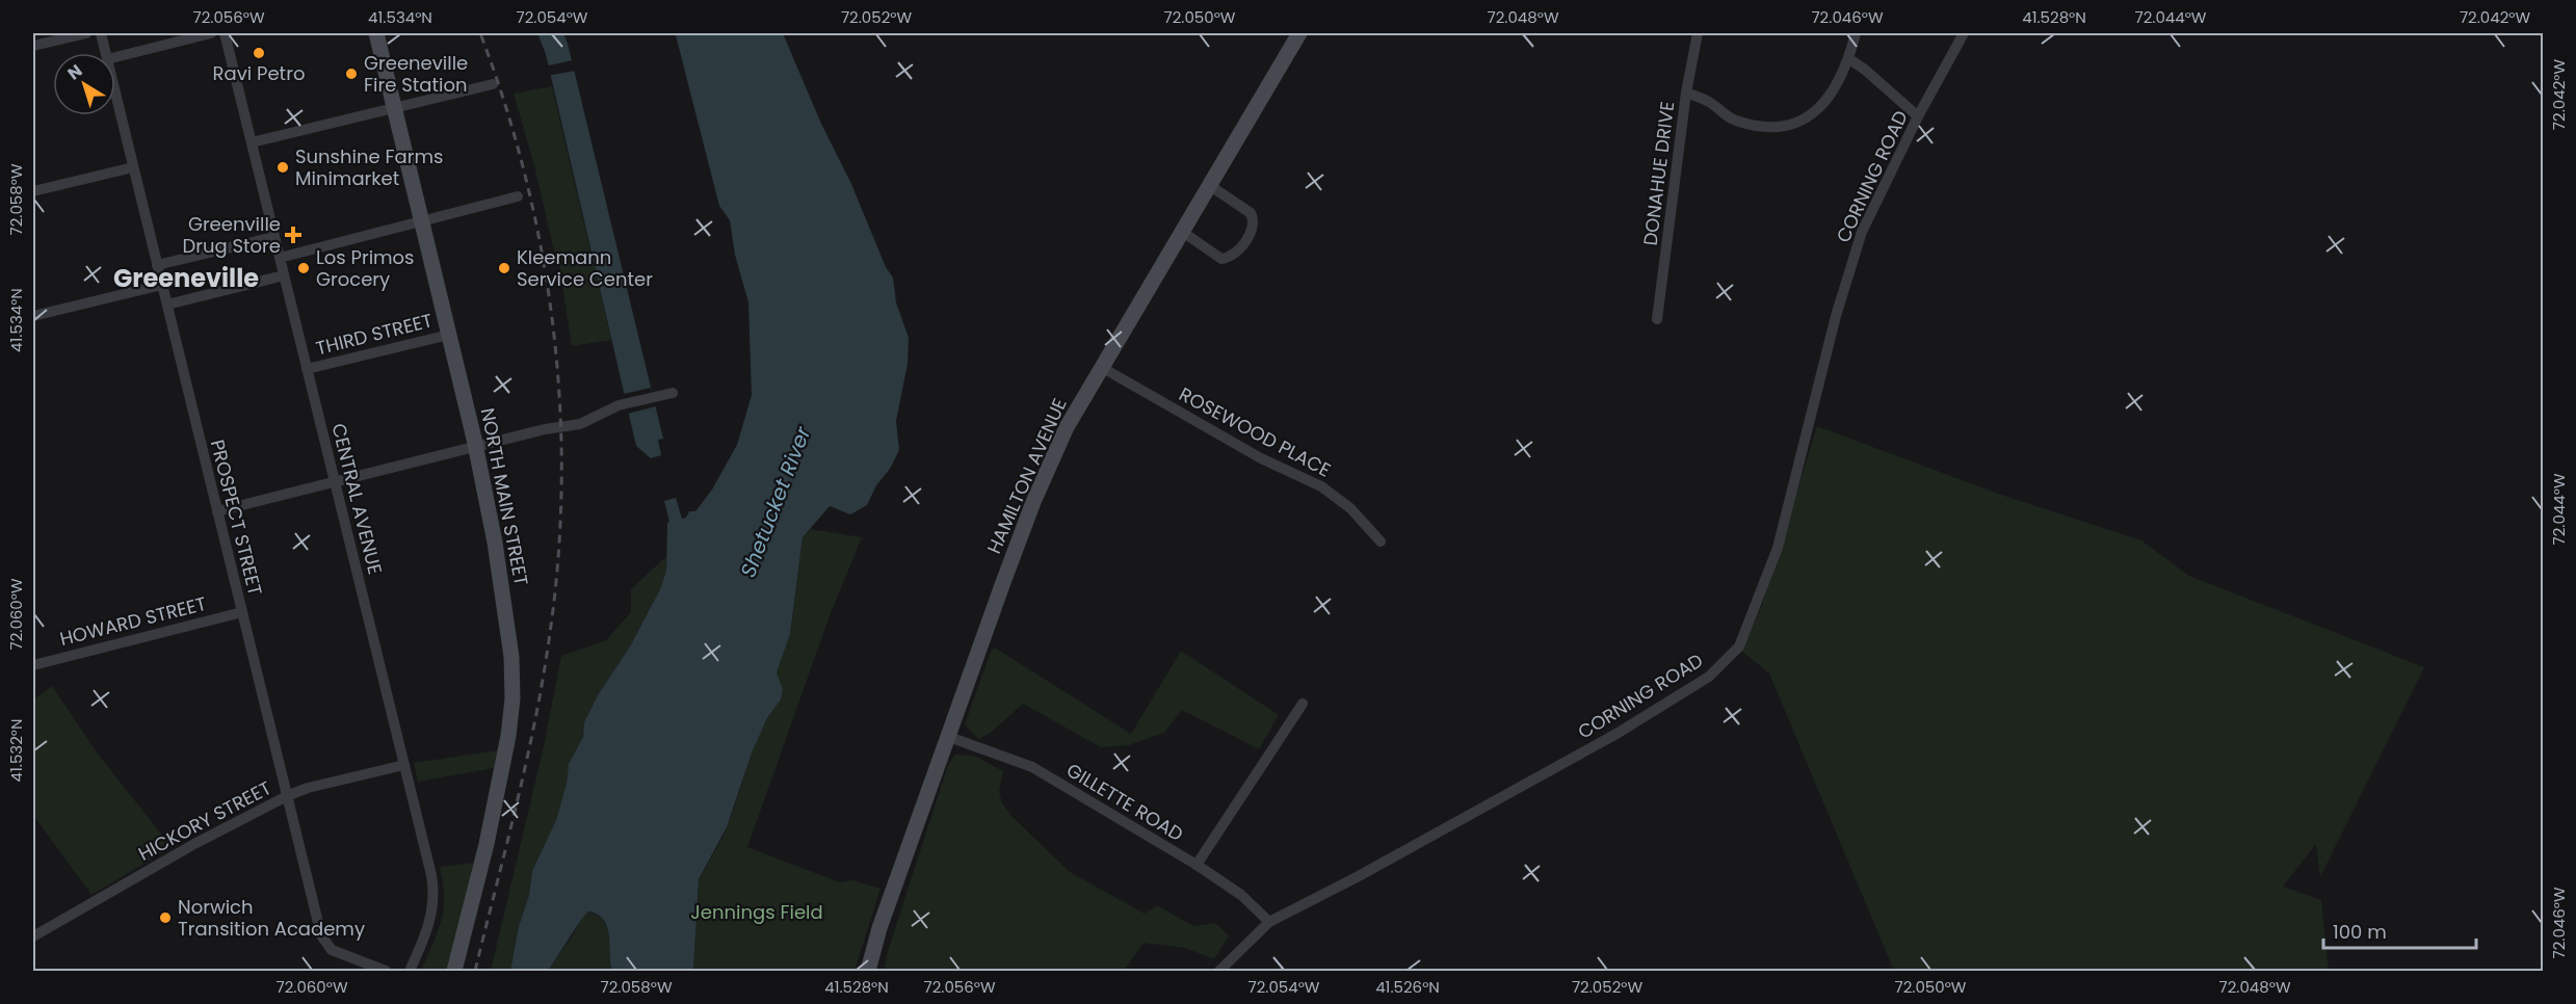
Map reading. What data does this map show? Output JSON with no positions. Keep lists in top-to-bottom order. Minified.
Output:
{"streets":{"main road":["HAMILTON AVENUE","NORTH MAIN STREET"],"street":["DONAHUE DRIVE","CORNING ROAD","THIRD STREET","ROSEWOOD PLACE","CENTRAL AVENUE","PROSPECT STREET","HOWARD STREET","GILLETTE ROAD","HICKORY STREET"]},"crossings":[["CORNING ROAD","GILLETTE ROAD"],["THIRD STREET","NORTH MAIN STREET"],["THIRD STREET","CENTRAL AVENUE"],["ROSEWOOD PLACE","HAMILTON AVENUE"],["HAMILTON AVENUE","GILLETTE ROAD"],["CENTRAL AVENUE","HICKORY STREET"],["PROSPECT STREET","HOWARD STREET"],["PROSPECT STREET","HICKORY STREET"]],"districts":["Greeneville"],"water":["Shetucket River"],"parks":["Jennings Field"],"places":{"other":["Ravi Petro","Greeneville Fire Station","Sunshine Farms Minimarket","Los Primos Grocery","Kleemann Service Center","Norwich Transition Academy"],"health":["Greenville Drug Store"]},"scale_bar":"100 m","north":"top left","coordinates":["72.056°W","41.534°N","72.054°W","72.052°W","72.050°W","72.048°W","72.046°W","41.528°N","72.044°W","72.042°W","72.058°W","72.060°W","41.532°N","41.526°N"]}
